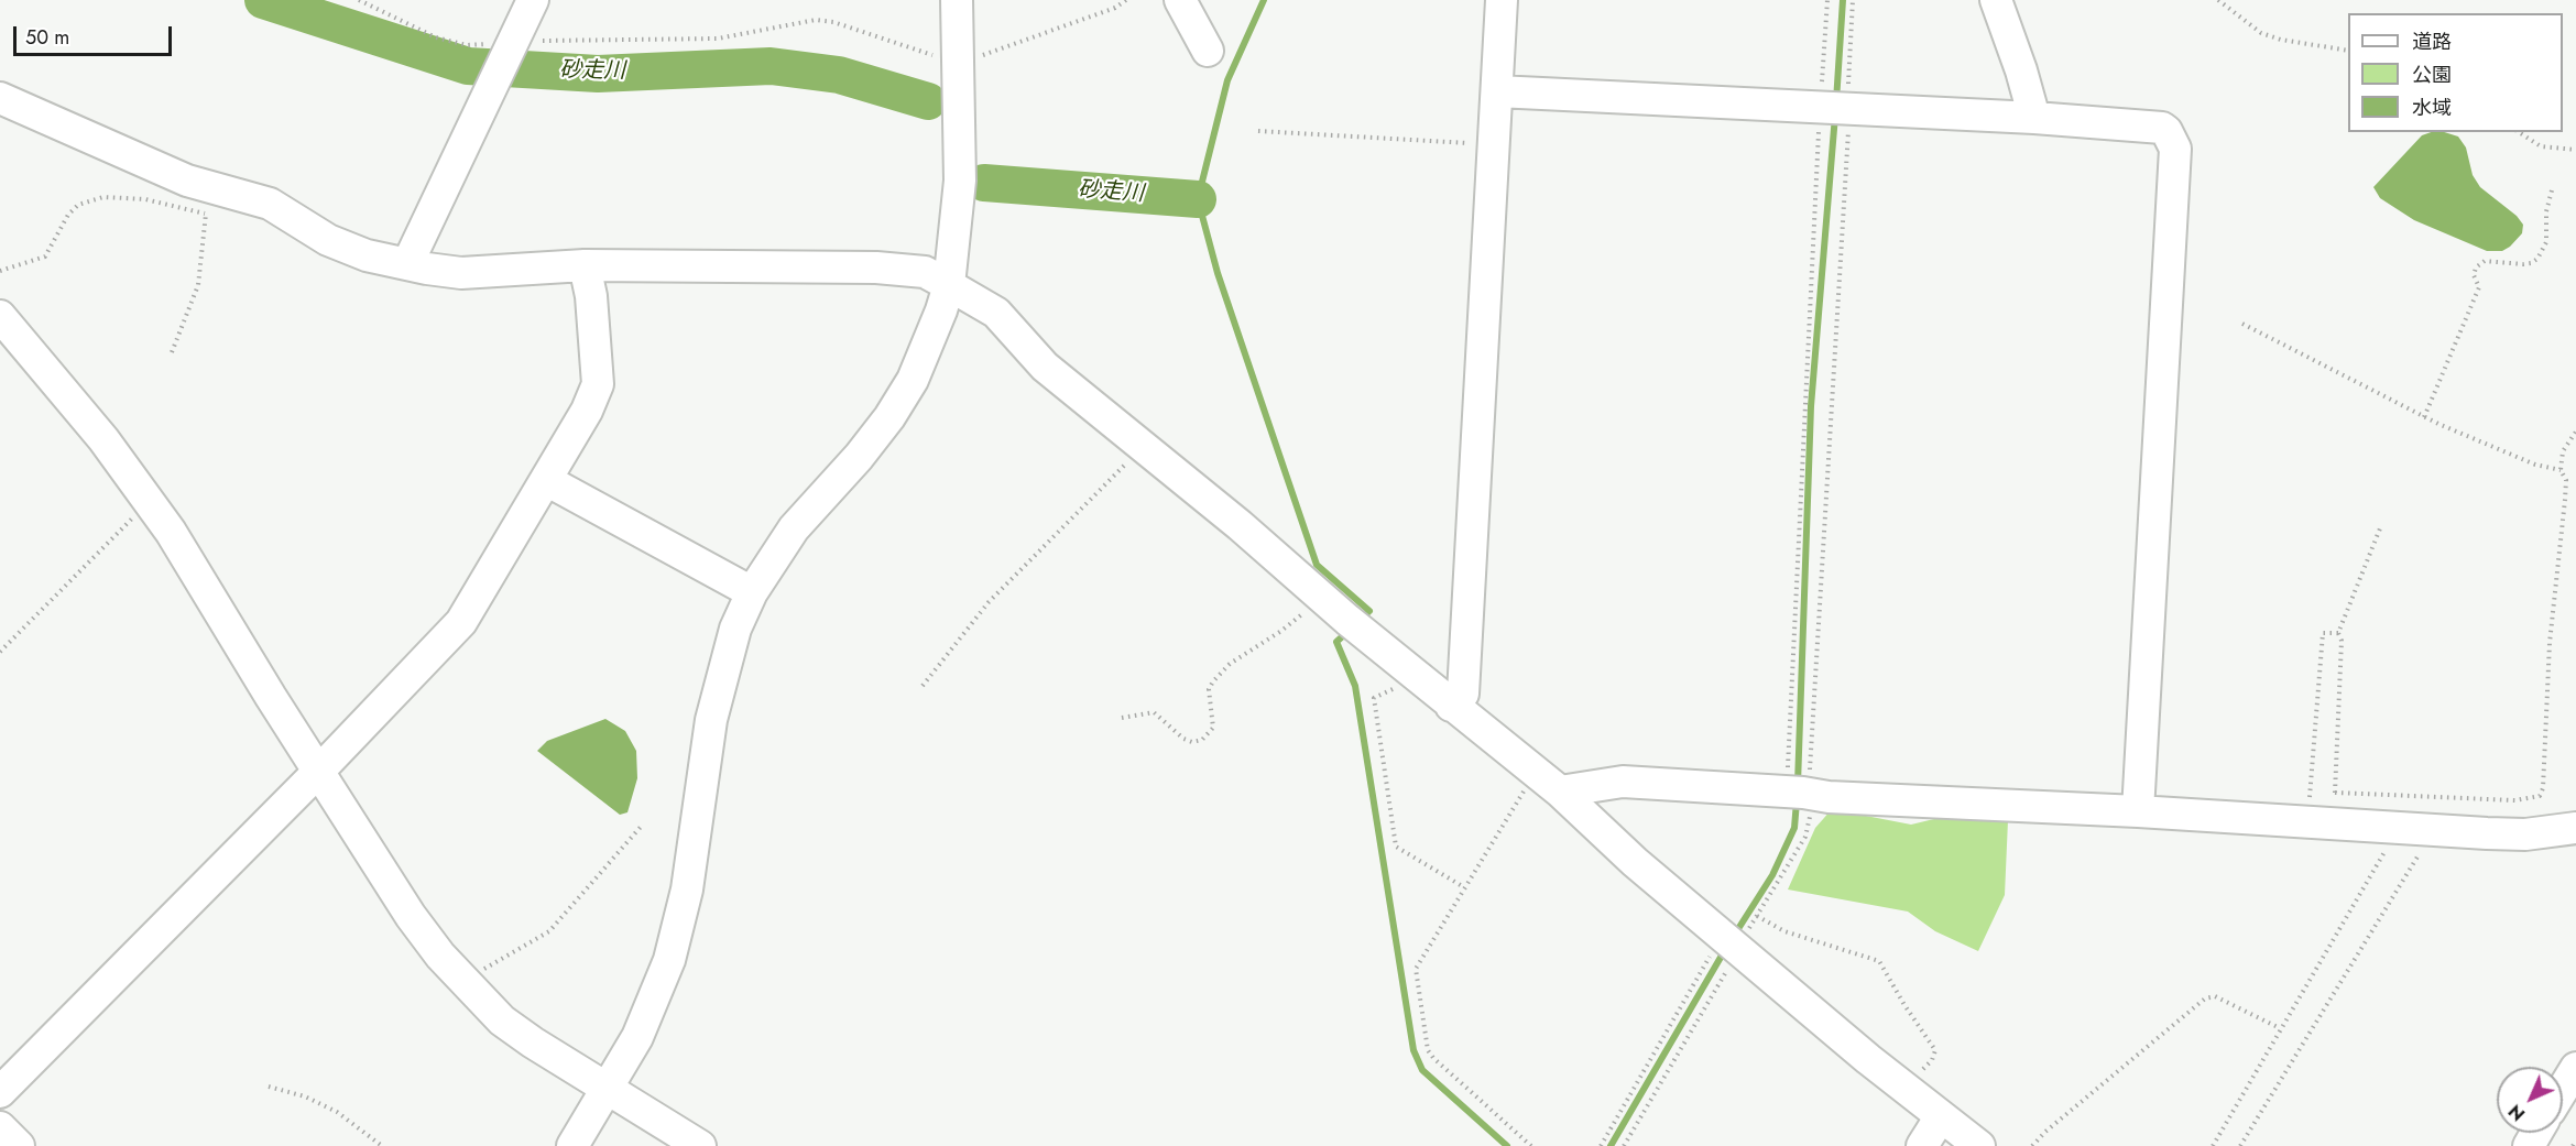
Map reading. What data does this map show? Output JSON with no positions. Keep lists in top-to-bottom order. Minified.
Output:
{"water":["砂走川"],"legend":["道路","公園","水域"],"scale_bar":"50 m","north":"bottom left"}
